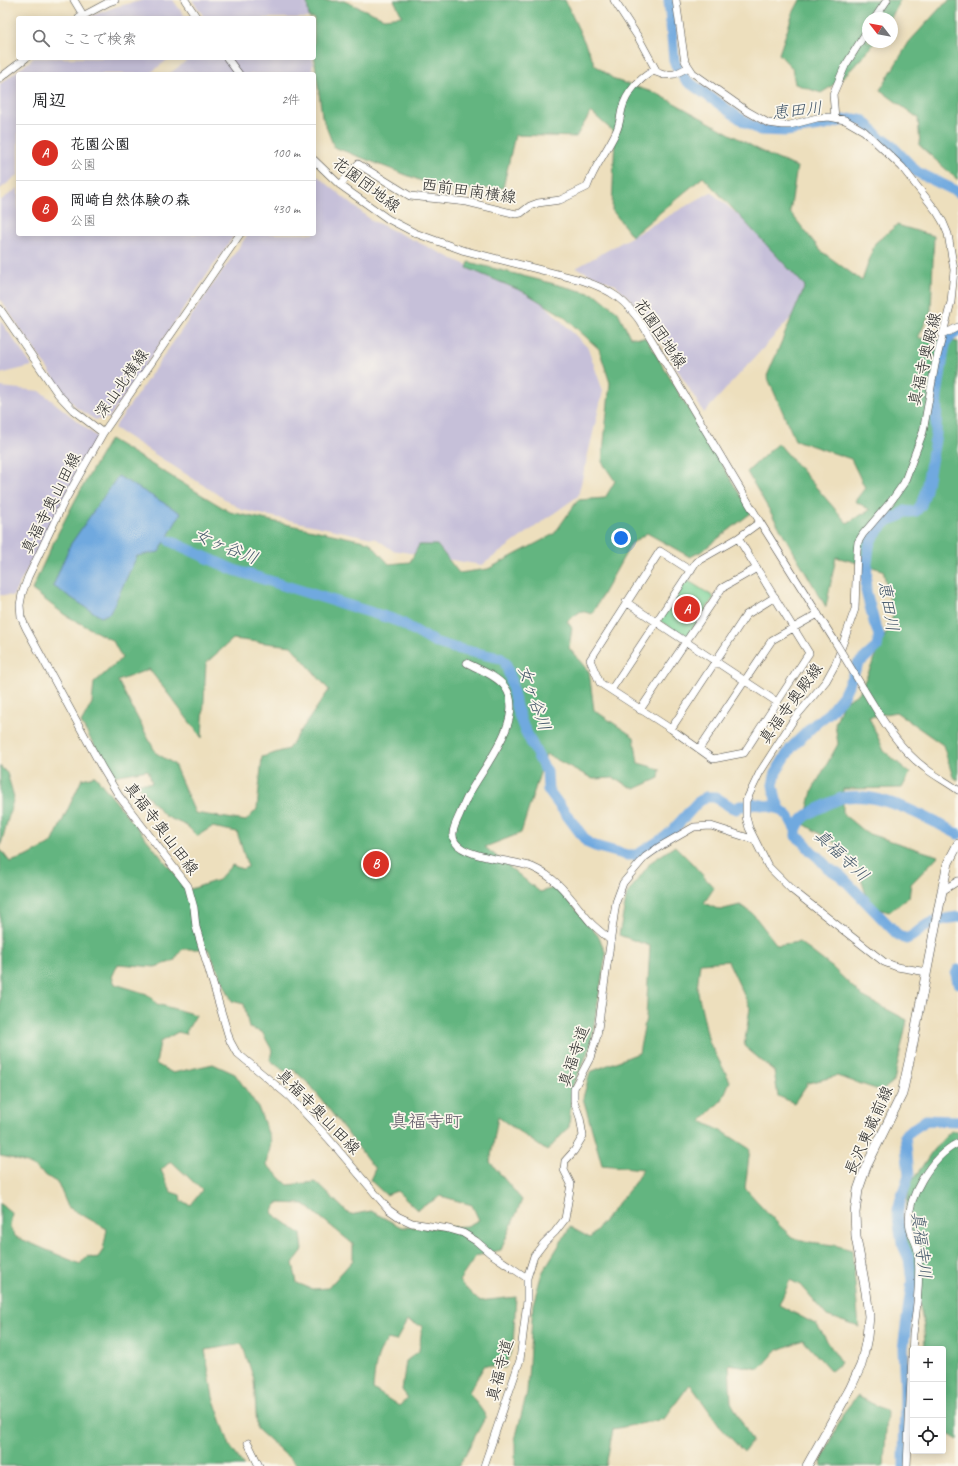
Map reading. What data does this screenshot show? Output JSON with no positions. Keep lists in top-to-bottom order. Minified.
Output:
{"streets":{"main road":["長沢東蔵前線"],"street":["花園団地線","西前田南横線","真福寺奥殿線","深山北横線","真福寺奥山田線","真福寺道"]},"crossings":[["花園団地線","西前田南横線"],["真福寺奥殿線","真福寺道"],["真福寺奥殿線","長沢東蔵前線"],["深山北横線","真福寺奥山田線"],["真福寺奥山田線","真福寺道"]],"districts":["真福寺町"],"water":["恵田川","女ヶ谷川","真福寺川"],"north":"top left","page":{"search":"ここで検索","heading":["周辺","2件"],"list":[{"mark":"A","name":"花園公園","note":"公園","value":"100 m"},{"mark":"B","name":"岡崎自然体験の森","note":"公園","value":"430 m"}],"pins":["A","B"],"map_buttons":["+","−"]}}
